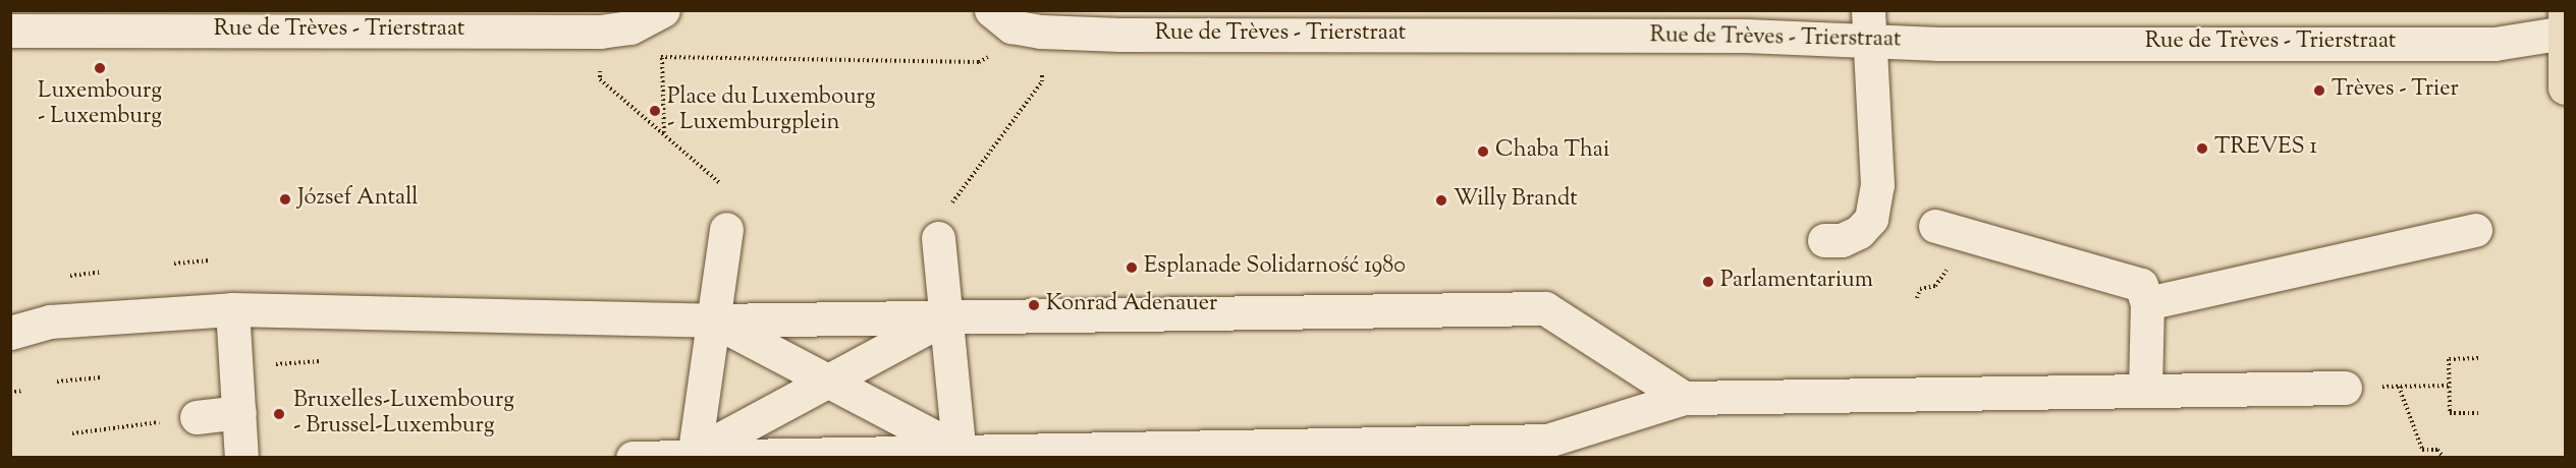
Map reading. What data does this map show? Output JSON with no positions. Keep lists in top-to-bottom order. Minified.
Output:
{"streets":{"street":["Rue de Trèves - Trierstraat"]},"places":["Luxembourg - Luxemburg","Trèves - Trier","Place du Luxembourg - Luxemburgplein","TREVES 1","Chaba Thai","József Antall","Willy Brandt","Esplanade Solidarność 1980","Parlamentarium","Konrad Adenauer","Bruxelles-Luxembourg - Brussel-Luxemburg"]}
